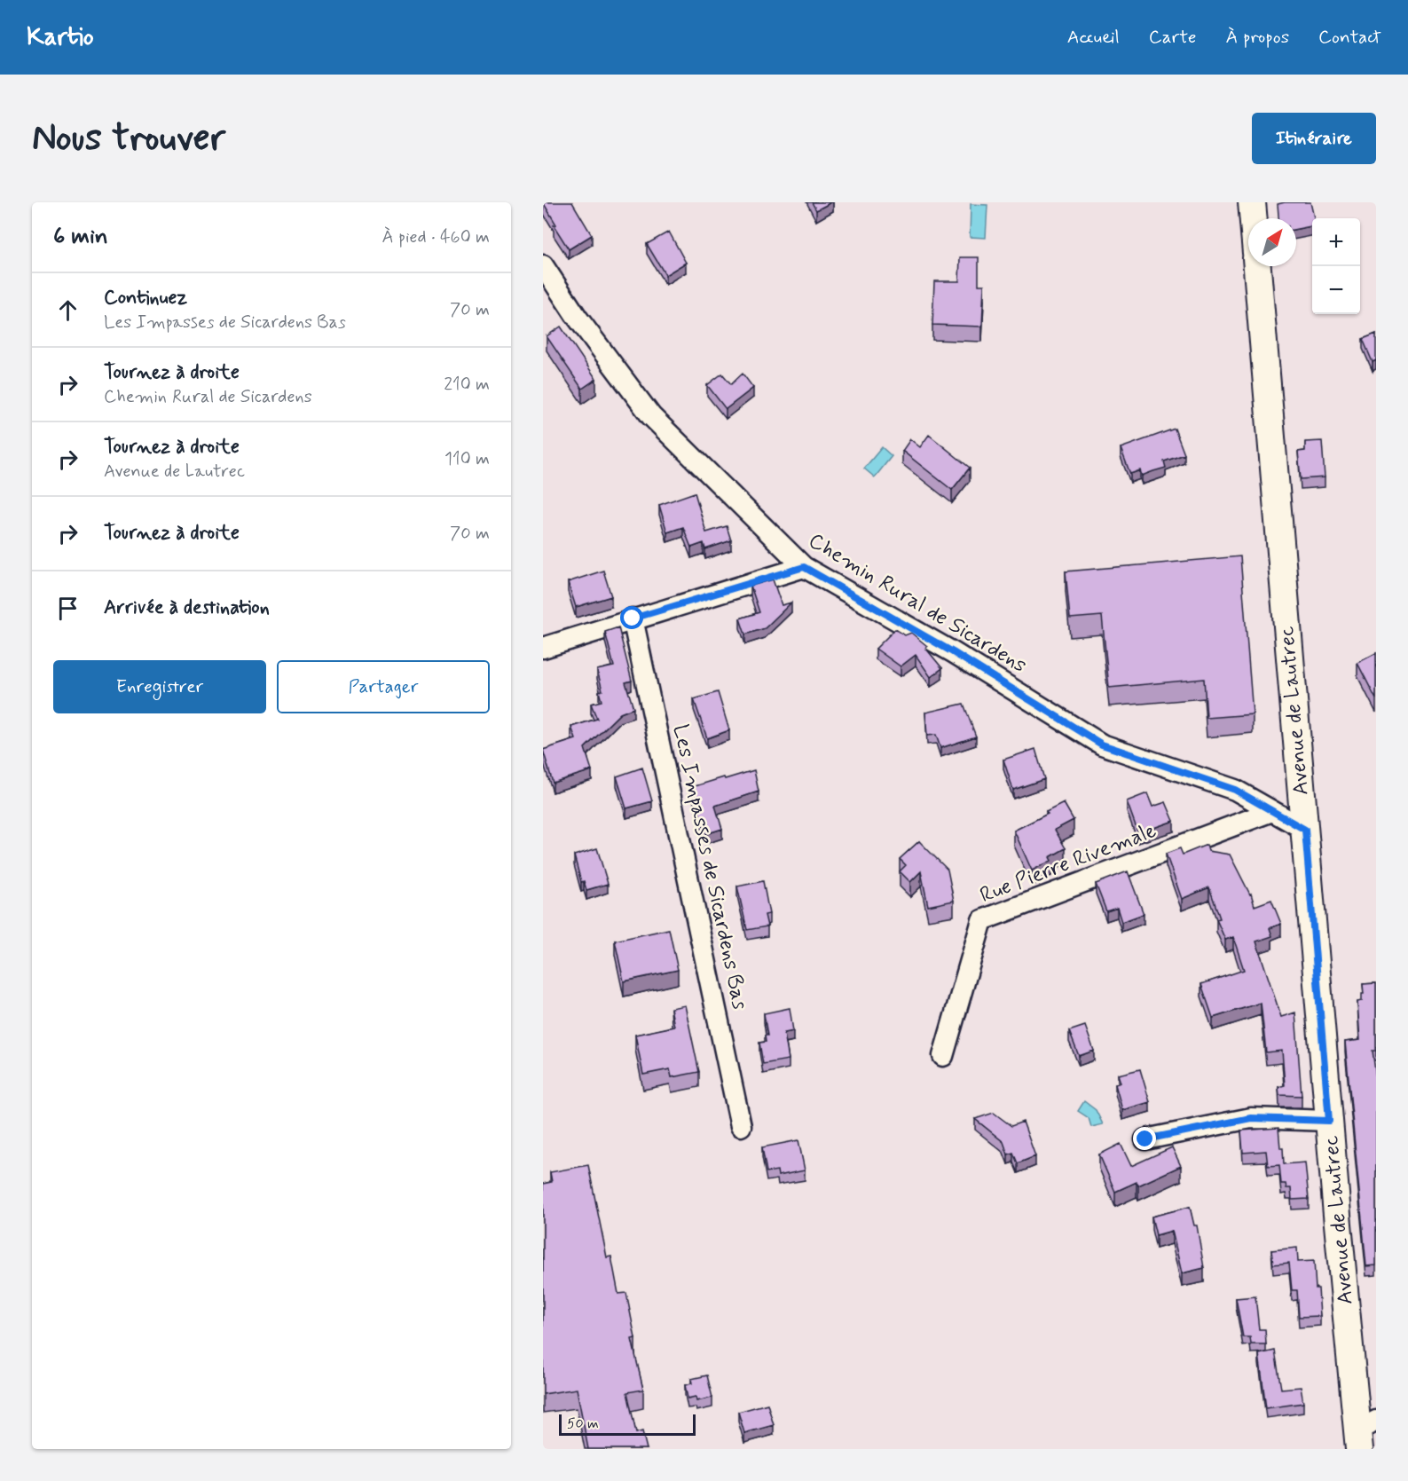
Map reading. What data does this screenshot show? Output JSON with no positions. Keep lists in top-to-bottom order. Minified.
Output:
{"streets":{"main road":["Avenue de Lautrec"],"street":["Chemin Rural de Sicardens","Rue Pierre Rivemale","Les Impasses de Sicardens Bas"]},"crossings":[["Chemin Rural de Sicardens","Avenue de Lautrec"],["Chemin Rural de Sicardens","Rue Pierre Rivemale"]],"scale_bar":"50 m","north":"top right","page":{"header":"Kartio","nav":["Accueil","Carte","À propos","Contact"],"buttons":["Itinéraire",["Enregistrer","Partager"]],"title":"Nous trouver","heading":["6 min","À pied · 460 m"],"map_buttons":["+","−"],"list":[["Continuez","Les Impasses de Sicardens Bas","70 m"],["Tournez à droite","Chemin Rural de Sicardens","210 m"],["Tournez à droite","Avenue de Lautrec","110 m"],["Tournez à droite","70 m"],"Arrivée à destination"],"scale":"50 m"}}
